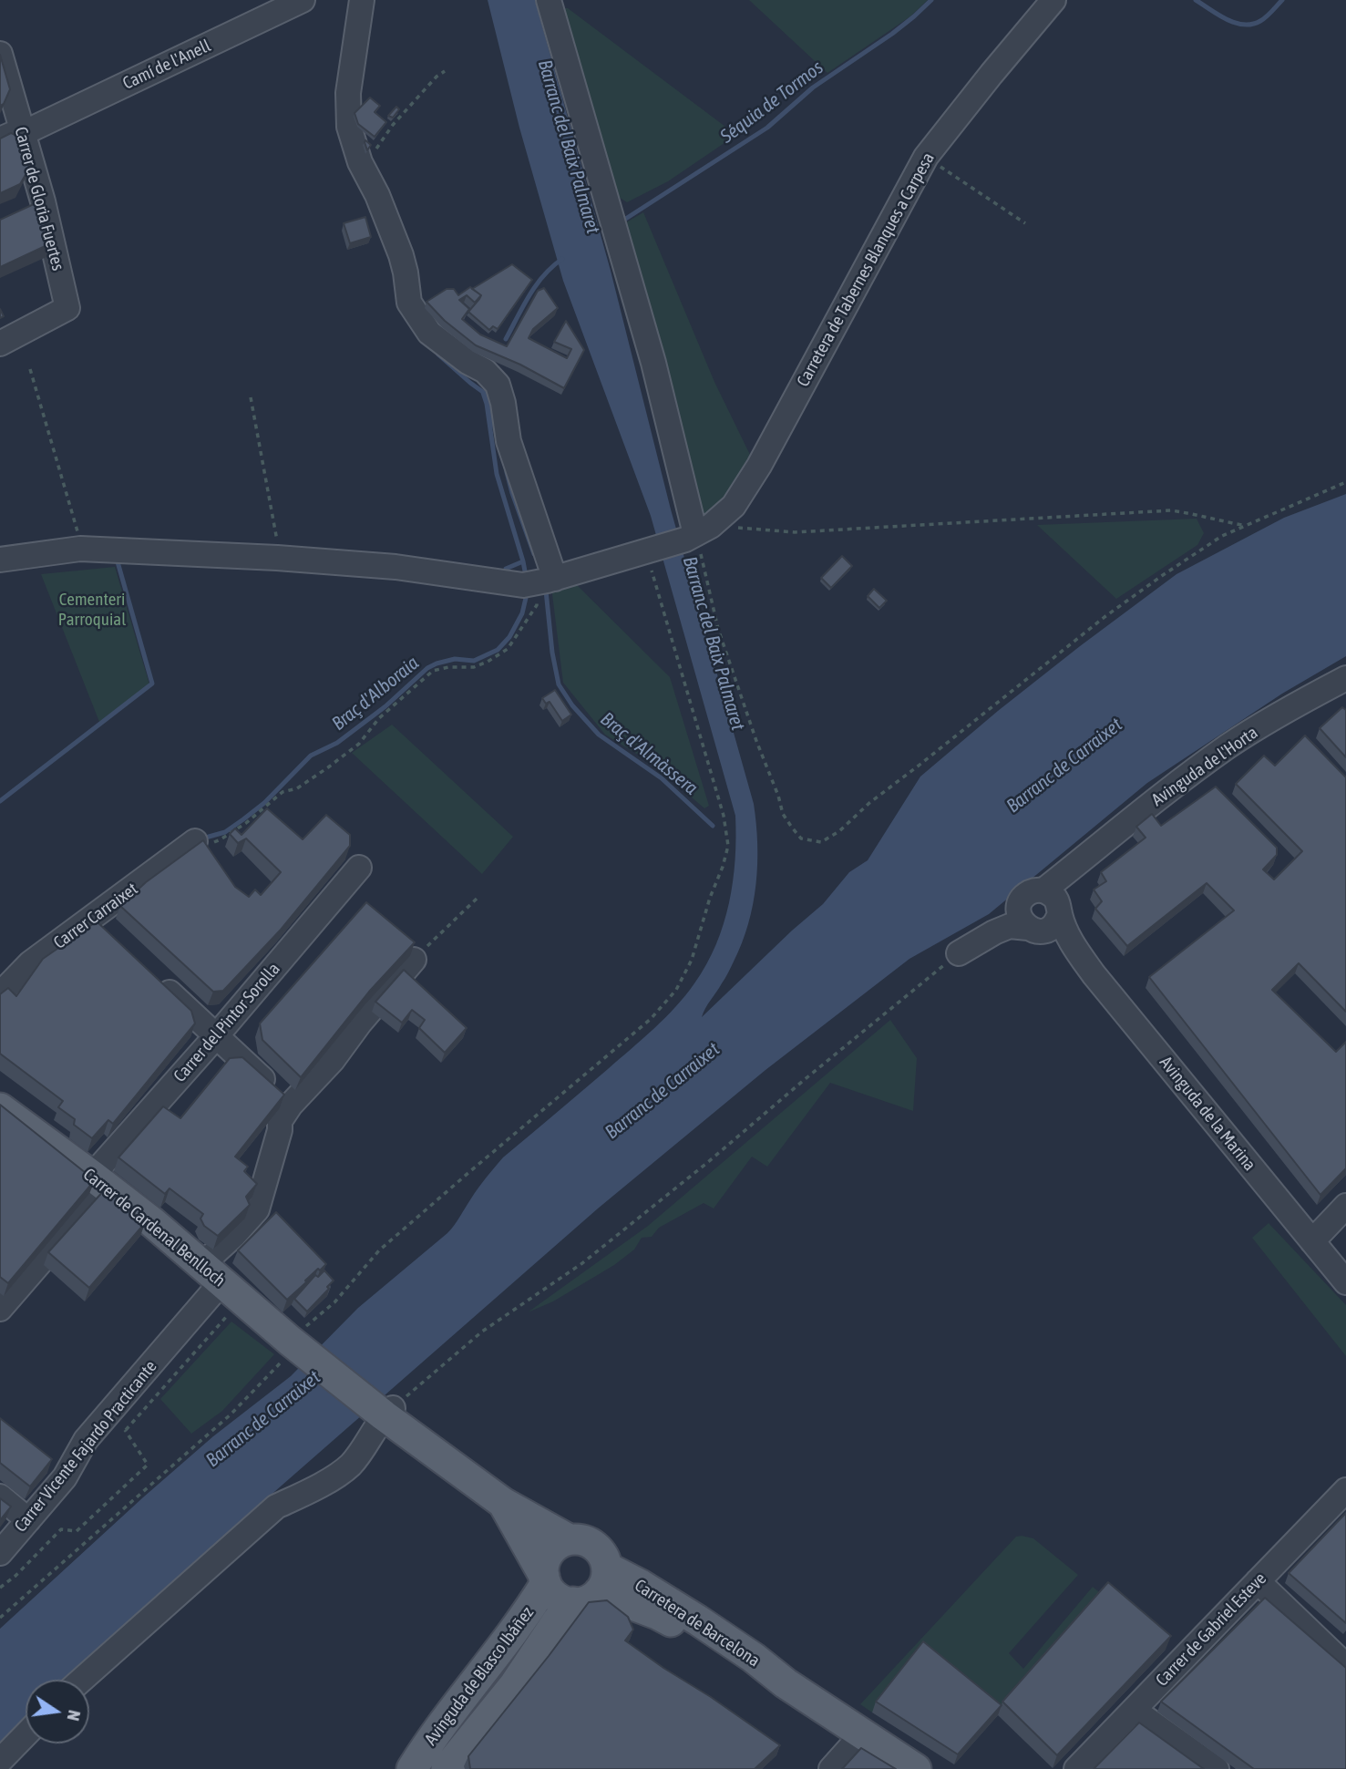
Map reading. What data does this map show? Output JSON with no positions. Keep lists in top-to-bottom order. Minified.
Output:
{"streets":{"main road":["Carrer de Cardenal Benlloch","Carretera de Barcelona","Avinguda de Blasco Ibáñez"],"street":["Camí de l'Anell","Carrer de Gloria Fuertes","Carretera de Tabernes Blanques a Carpesa","Avinguda de l'Horta","Carrer Carraixet","Carrer del Pintor Sorolla","Avinguda de la Marina","Carrer Vicente Fajardo Practicante","Carrer de Gabriel Esteve"]},"crossings":[["Camí de l'Anell","Carrer de Gloria Fuertes"],["Avinguda de l'Horta","Avinguda de la Marina"],["Carrer del Pintor Sorolla","Carrer de Cardenal Benlloch"],["Carrer de Cardenal Benlloch","Carrer Vicente Fajardo Practicante"],["Carretera de Barcelona","Avinguda de Blasco Ibáñez"]],"water":["Séquia de Tormos","Barranc del Baix Palmaret","Braç d'Alboraia","Braç d'Almàssera","Barranc de Carraixet"],"parks":["Cementeri Parroquial"],"north":"right"}
